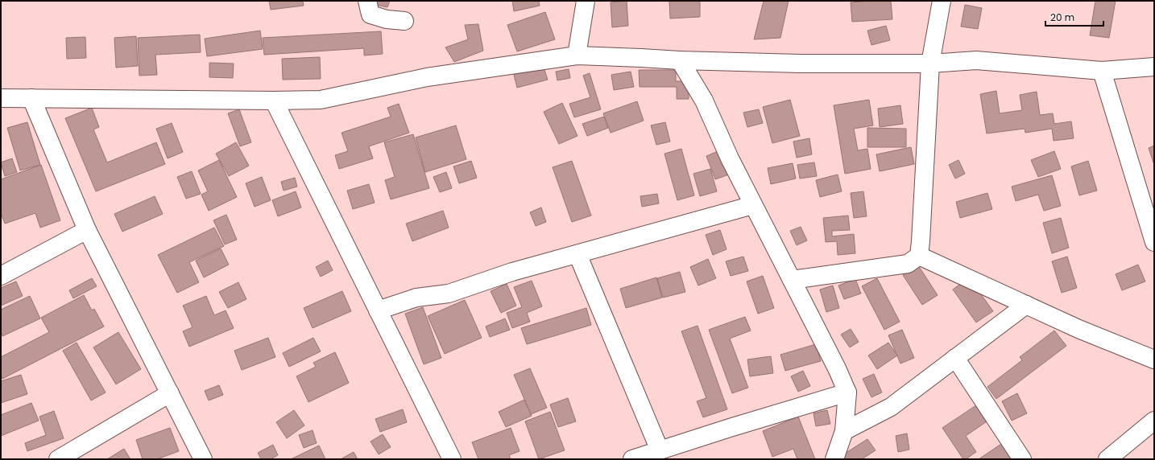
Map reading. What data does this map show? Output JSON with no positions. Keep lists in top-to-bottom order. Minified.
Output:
{"scale_bar":"20 m"}
